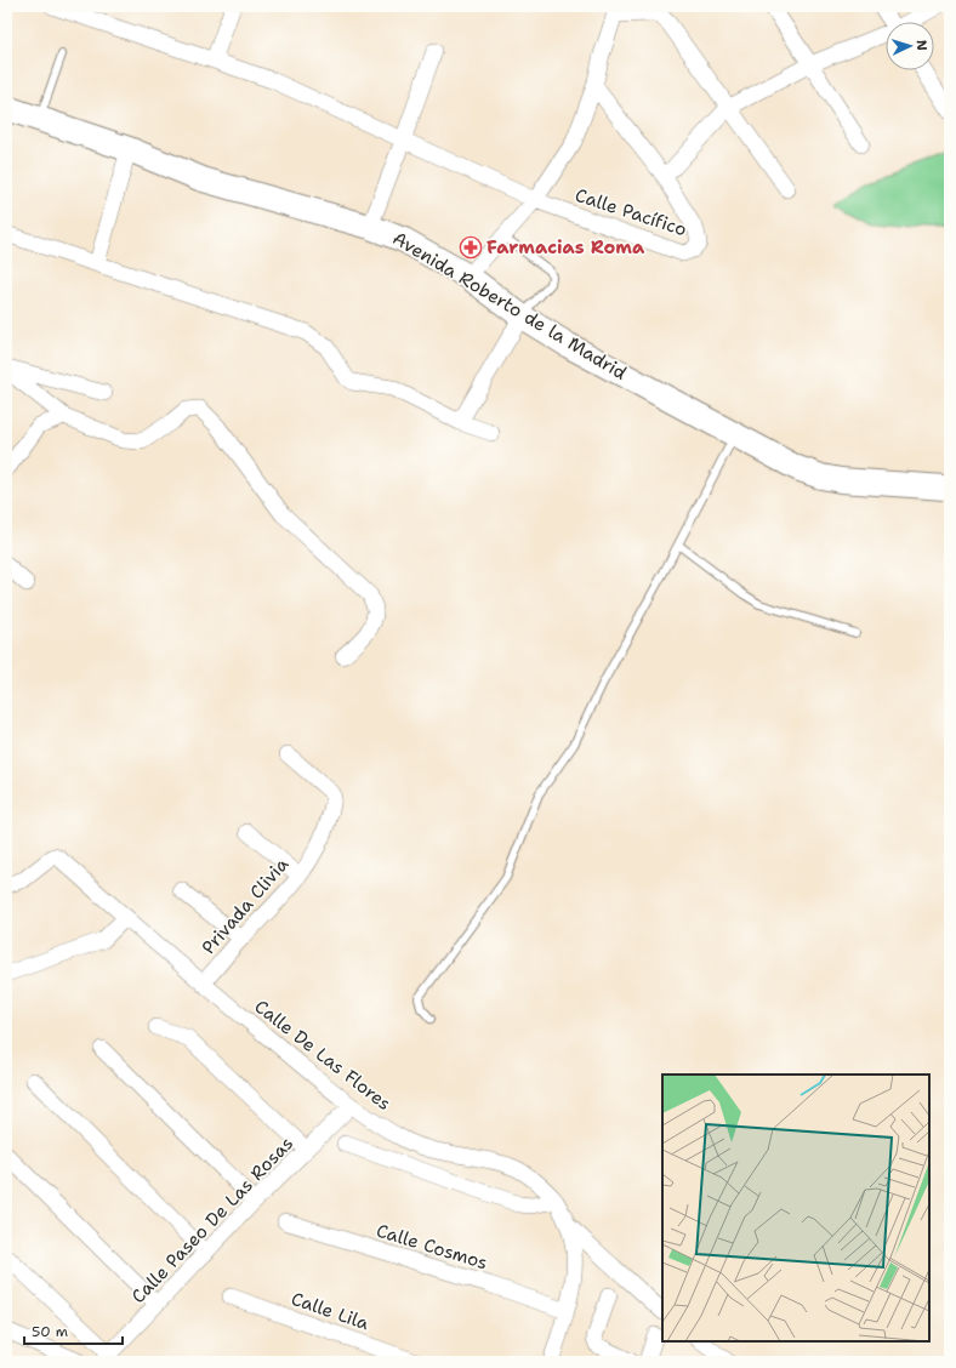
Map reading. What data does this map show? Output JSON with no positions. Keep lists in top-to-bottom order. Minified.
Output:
{"streets":{"main road":["Avenida Roberto de la Madrid"],"street":["Calle Pacífico","Privada Clivia","Calle De Las Flores","Calle Paseo De Las Rosas","Calle Cosmos","Calle Lila"]},"crossings":[["Privada Clivia","Calle De Las Flores"],["Calle De Las Flores","Calle Paseo De Las Rosas"],["Calle De Las Flores","Calle Cosmos"]],"places":{"pharmacy":["Farmacias Roma"]},"scale_bar":"50 m","north":"right"}
